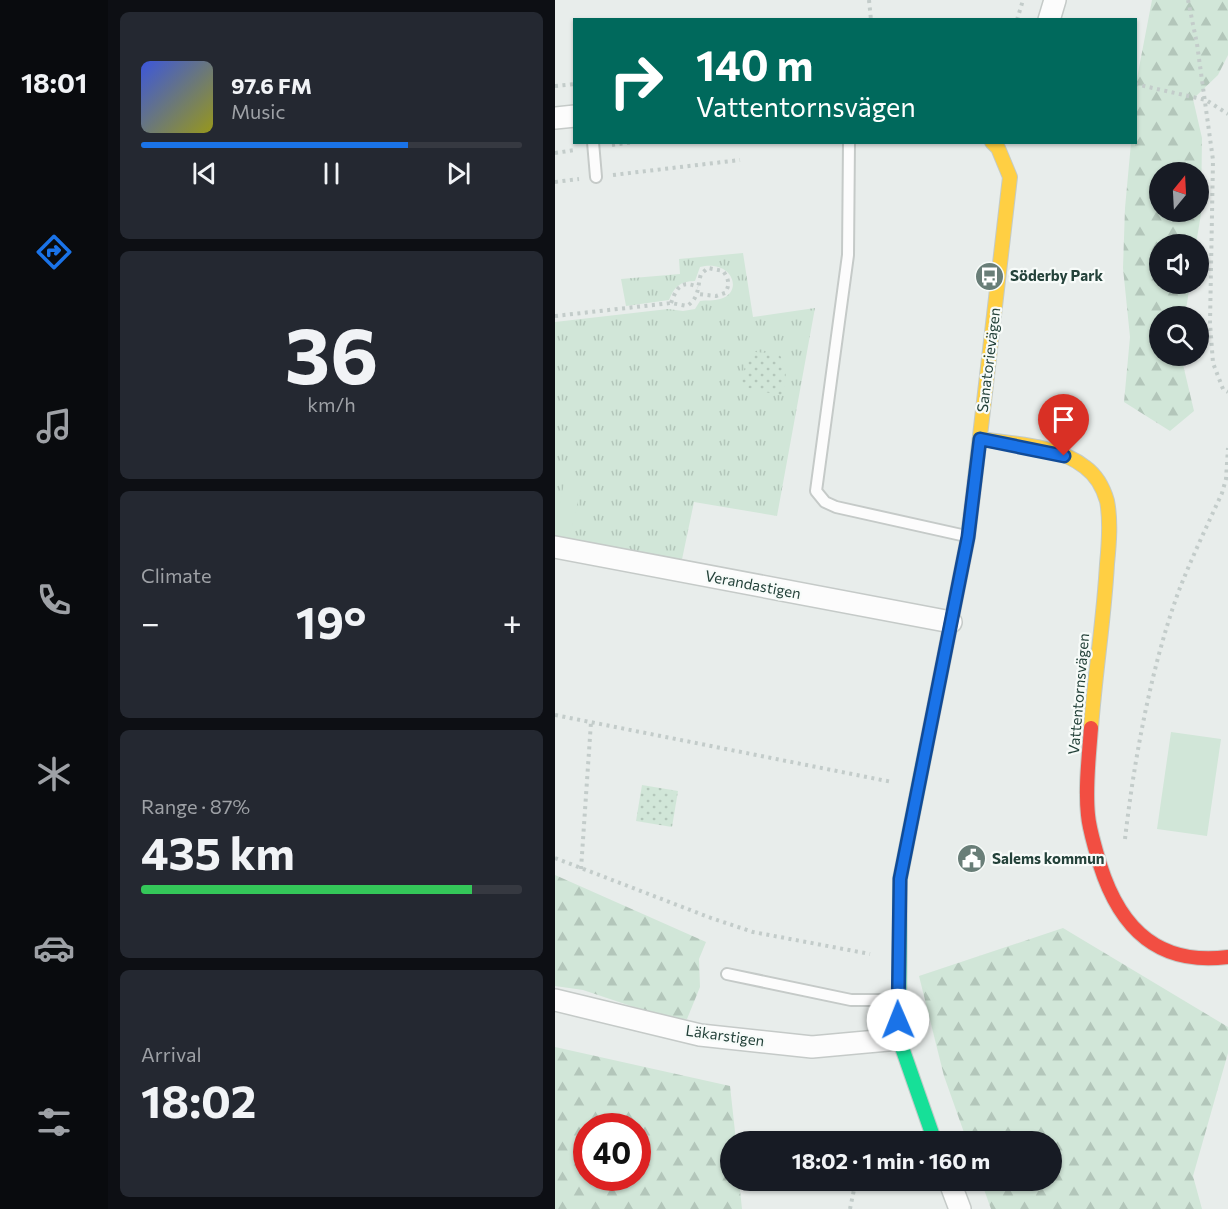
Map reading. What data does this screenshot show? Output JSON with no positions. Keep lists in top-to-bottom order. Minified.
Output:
{"streets":{"street":["Sanatorievägen","Verandastigen","Vattentornsvägen","Läkarstigen"]},"crossings":[["Sanatorievägen","Verandastigen"],["Sanatorievägen","Vattentornsvägen"],["Sanatorievägen","Läkarstigen"]],"places":{"bus stop":["Söderby Park"],"public building":["Salems kommun"]},"north":"top","page":{"tabs":"18:01","turn":["140 m","Vattentornsvägen"],"song":["97.6 FM","Music"],"tile":[["36","km/h"],"Climate",["Range · 87%","435 km"],["Arrival","18:02"]],"heat":["−","19°","+"],"limit":"40","trip":"18:02 · 1 min · 160 m"}}
